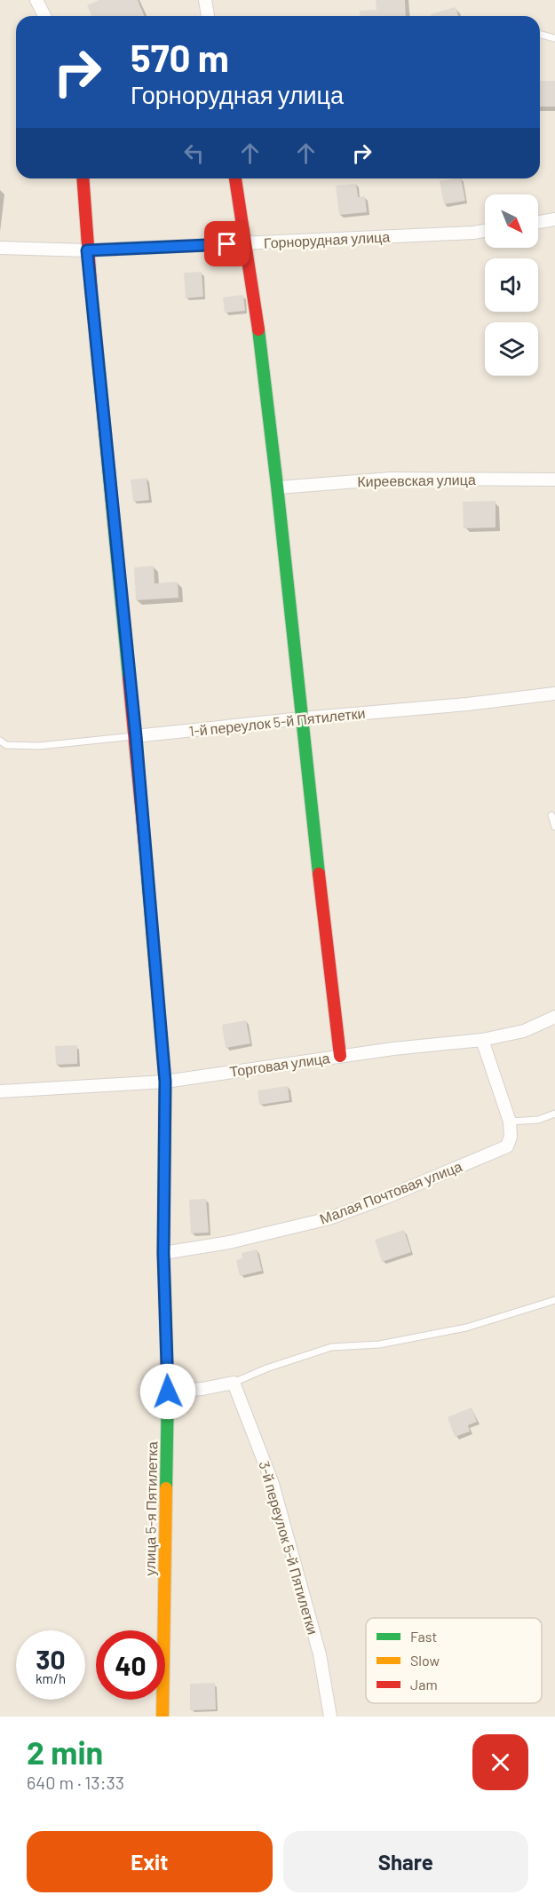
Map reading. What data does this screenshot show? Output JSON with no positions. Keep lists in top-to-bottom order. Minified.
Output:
{"streets":{"street":["Горнорудная улица","Киреевская улица","1-й переулок 5-й Пятилетки","Торговая улица","Малая Почтовая улица","улица 5-я Пятилетка","3-й переулок 5-й Пятилетки"]},"crossings":[["Горнорудная улица","улица 5-я Пятилетка"],["1-й переулок 5-й Пятилетки","улица 5-я Пятилетка"],["Торговая улица","Малая Почтовая улица"],["Торговая улица","улица 5-я Пятилетка"],["Малая Почтовая улица","улица 5-я Пятилетка"]],"legend":["Fast","Slow","Jam"],"north":"bottom right","page":{"turn":["570 m","Горнорудная улица"],"speed":"30 km/h","limit":"40","heading":["2 min","640 m · 13:33"],"buttons":["Exit","Share"]}}
